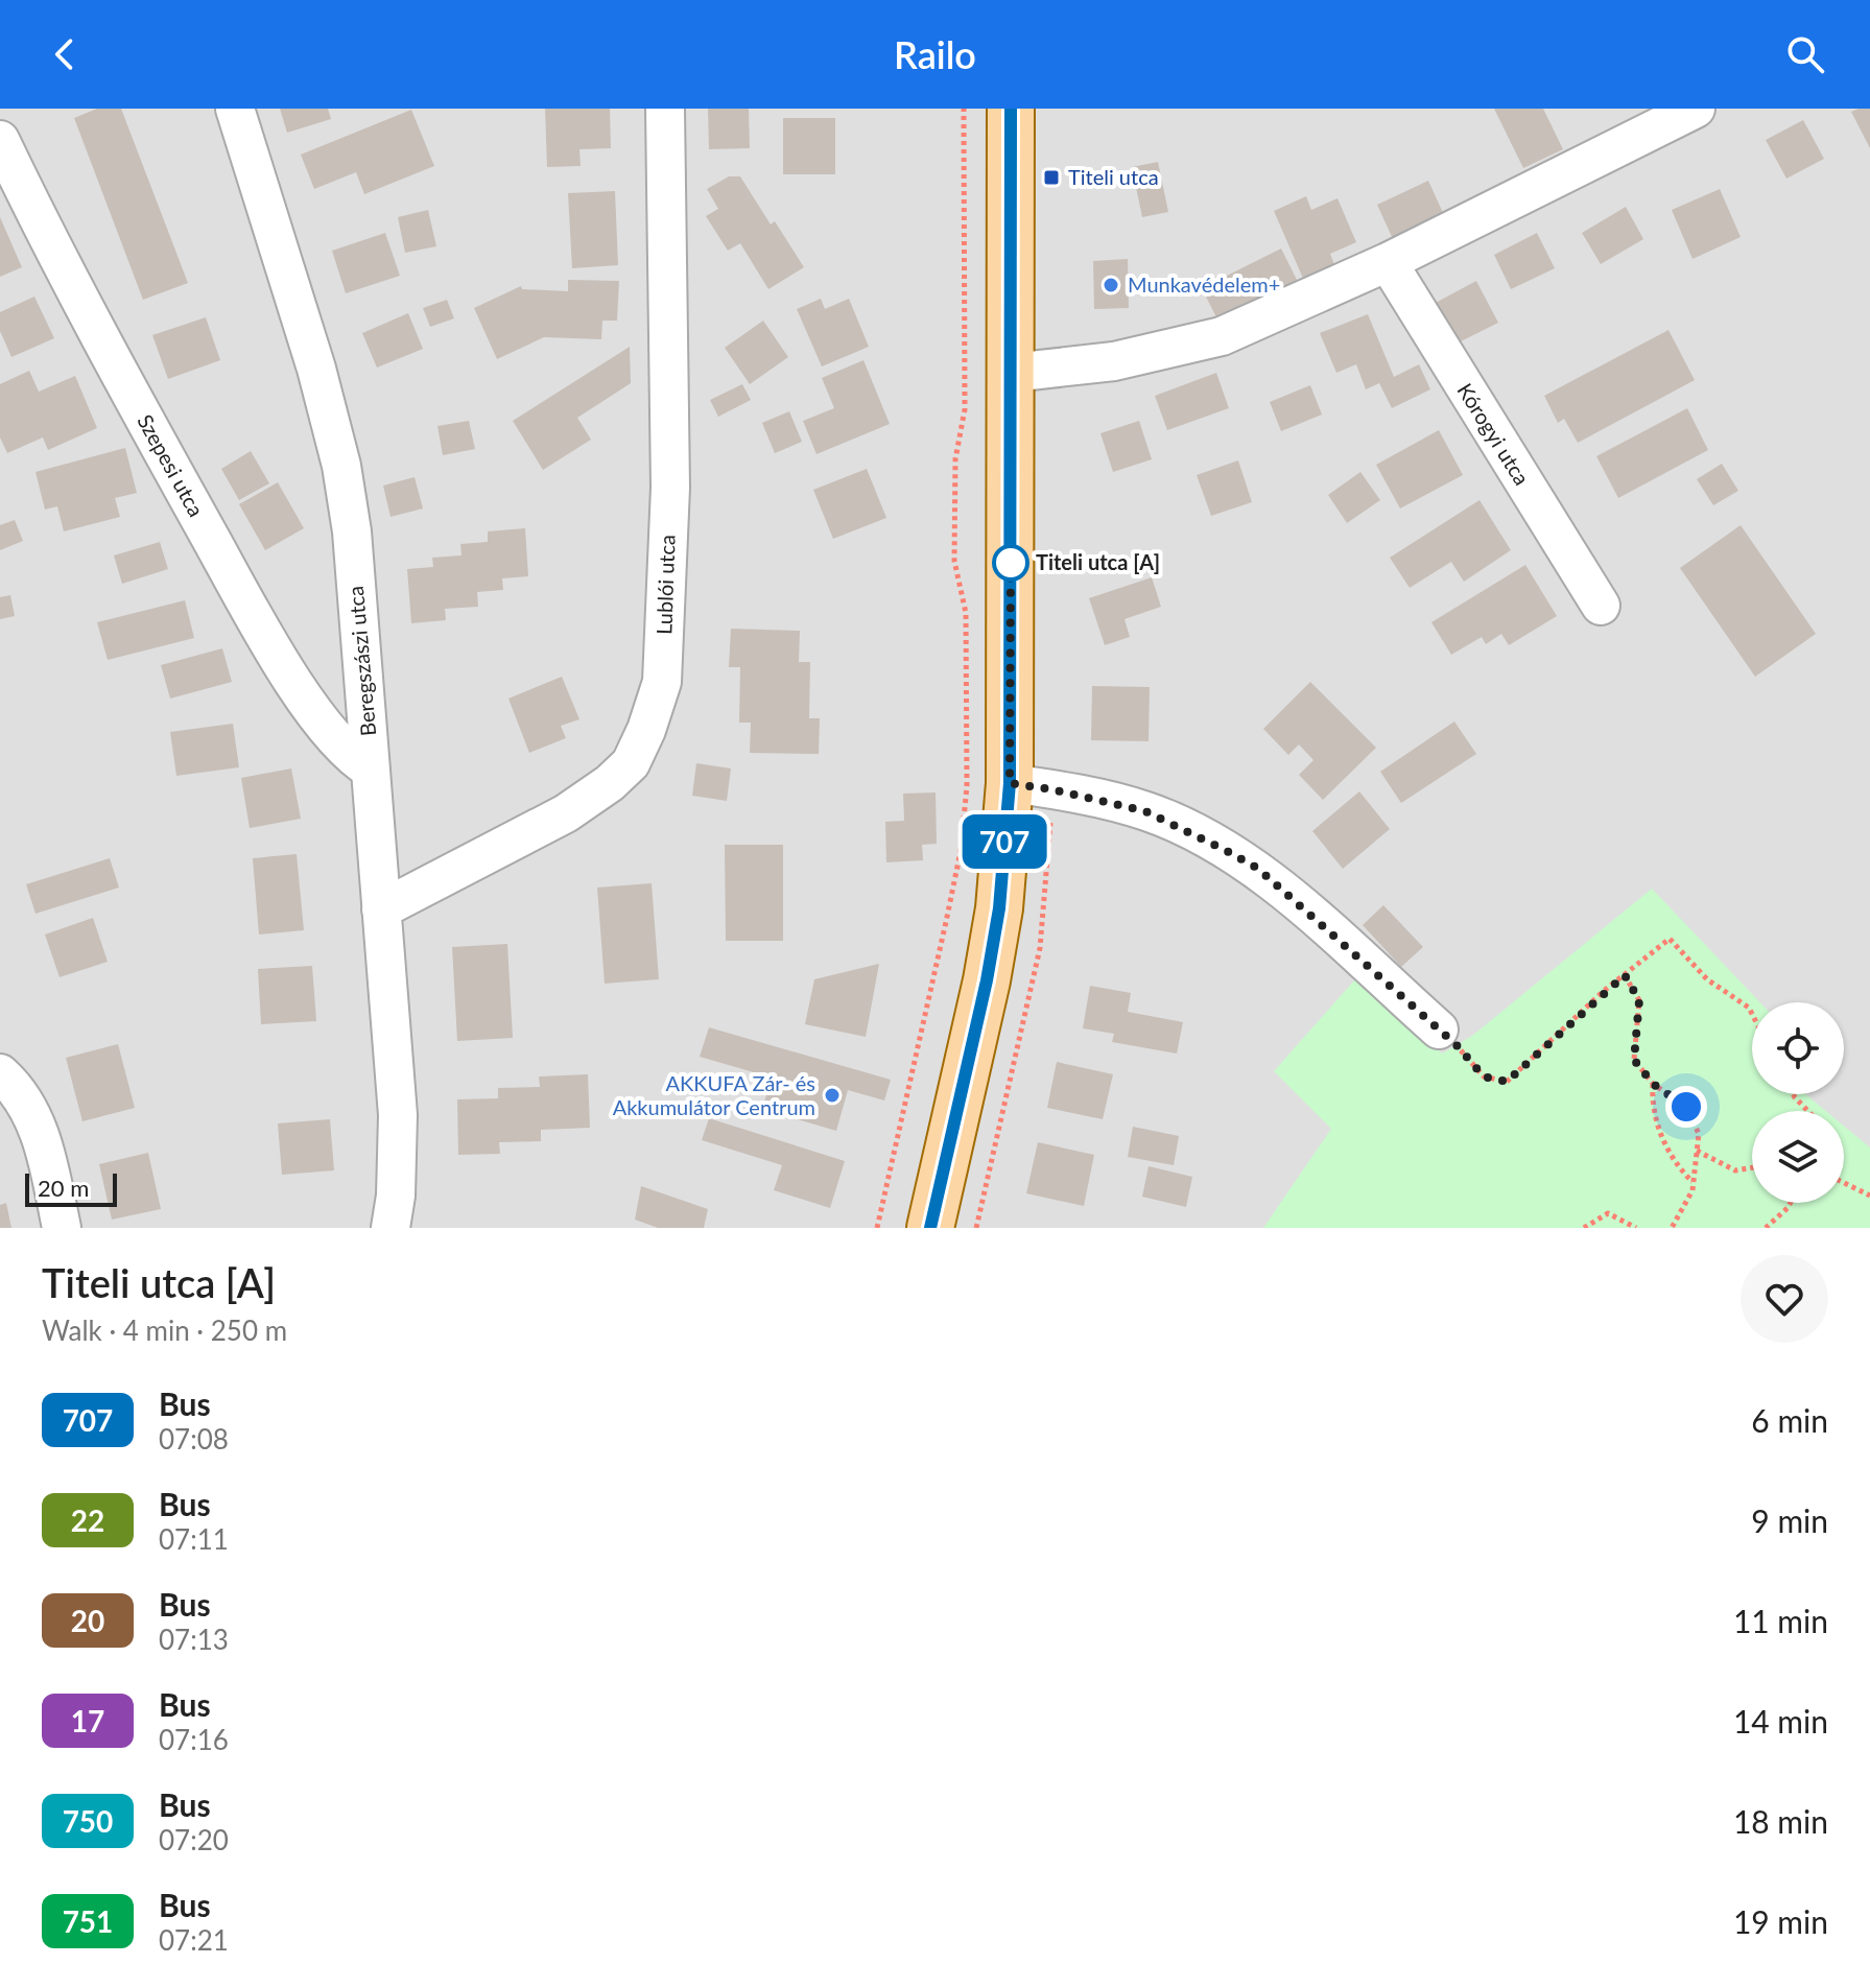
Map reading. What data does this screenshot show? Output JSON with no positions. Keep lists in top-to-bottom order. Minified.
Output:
{"streets":{"street":["Kórogyi utca","Szepesi utca","Lublói utca","Beregszászi utca"]},"crossings":[["Szepesi utca","Beregszászi utca"],["Lublói utca","Beregszászi utca"]],"places":{"transit":["Titeli utca"],"other":["Munkavédelem+","Titeli utca [A]","AKKUFA Zár- és Akkumulátor Centrum"]},"lines":["bus line 707"],"scale_bar":"20 m","page":{"header":"Railo","on_map":"707","scale":"20 m","heading":["Titeli utca [A]","Walk · 4 min · 250 m"],"list":[{"mark":"707","name":"Bus","note":"07:08","value":"6 min"},{"mark":"22","name":"Bus","note":"07:11","value":"9 min"},{"mark":"20","name":"Bus","note":"07:13","value":"11 min"},{"mark":"17","name":"Bus","note":"07:16","value":"14 min"},{"mark":"750","name":"Bus","note":"07:20","value":"18 min"},{"mark":"751","name":"Bus","note":"07:21","value":"19 min"}]}}
